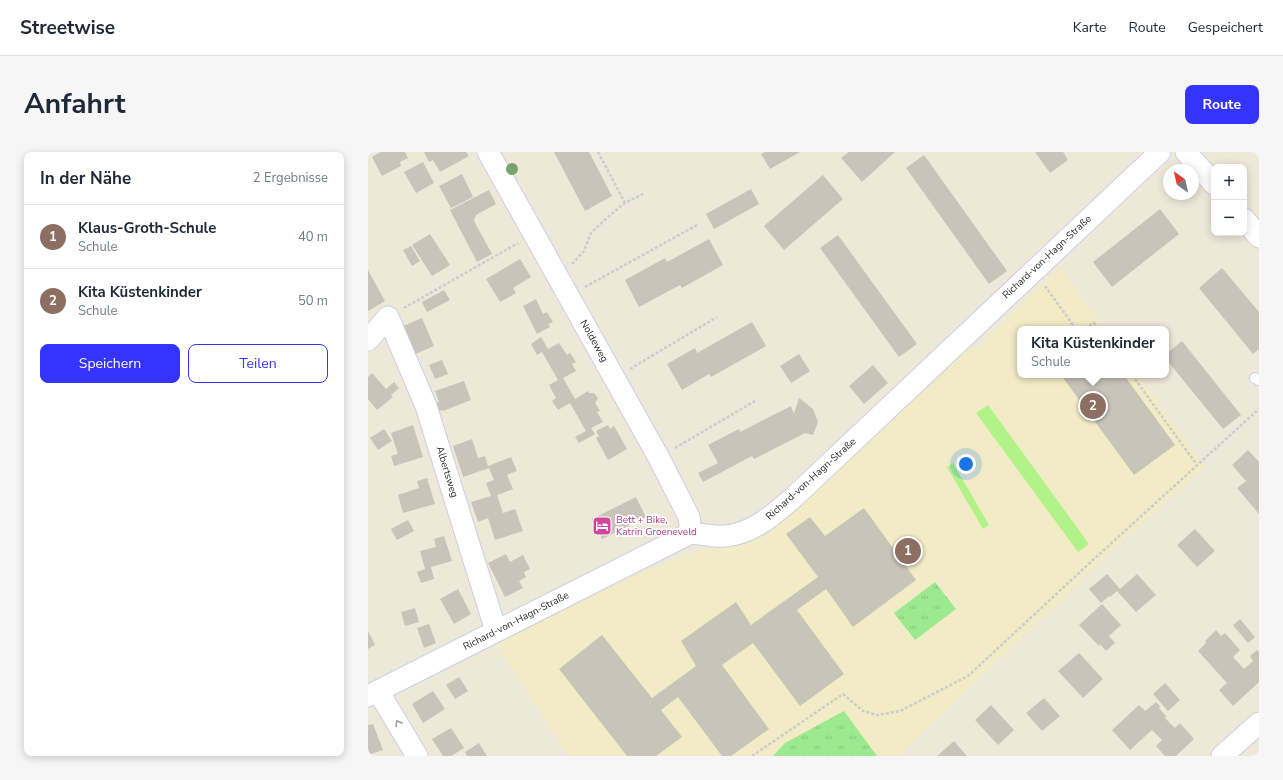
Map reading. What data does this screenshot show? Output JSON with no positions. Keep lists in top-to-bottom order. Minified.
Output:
{"streets":{"street":["Richard-von-Hagn-Straße","Noldeweg","Albertsweg"]},"crossings":[["Richard-von-Hagn-Straße","Noldeweg"],["Richard-von-Hagn-Straße","Albertsweg"]],"places":{"hotel":["Bett + Bike, Katrin Groeneveld"]},"north":"top left","page":{"header":"Streetwise","nav":["Karte","Route","Gespeichert"],"title":"Anfahrt","buttons":["Route",["Speichern","Teilen"]],"heading":["In der Nähe","2 Ergebnisse"],"map_buttons":["+","−"],"list":[{"mark":"1","name":"Klaus-Groth-Schule","note":"Schule","value":"40 m"},{"mark":"2","name":"Kita Küstenkinder","note":"Schule","value":"50 m"}],"popup":["Kita Küstenkinder","Schule"],"pins":["2","1"]}}
